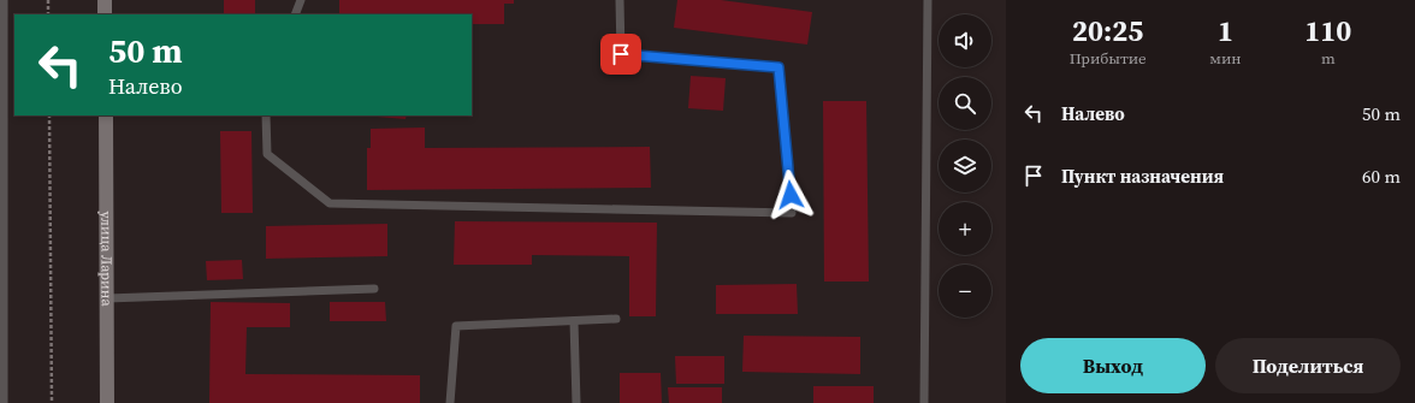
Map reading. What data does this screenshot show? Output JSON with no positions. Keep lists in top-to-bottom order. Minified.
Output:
{"streets":{"street":["улица Ларина"]},"page":{"eta":["20:25","Прибытие","1","мин","110","m"],"map_buttons":["+","−"],"turn":["50 m","Налево"],"list":[{"name":"Налево","value":"50 m"},{"name":"Пункт назначения","value":"60 m"}],"buttons":["Выход","Поделиться"]}}
